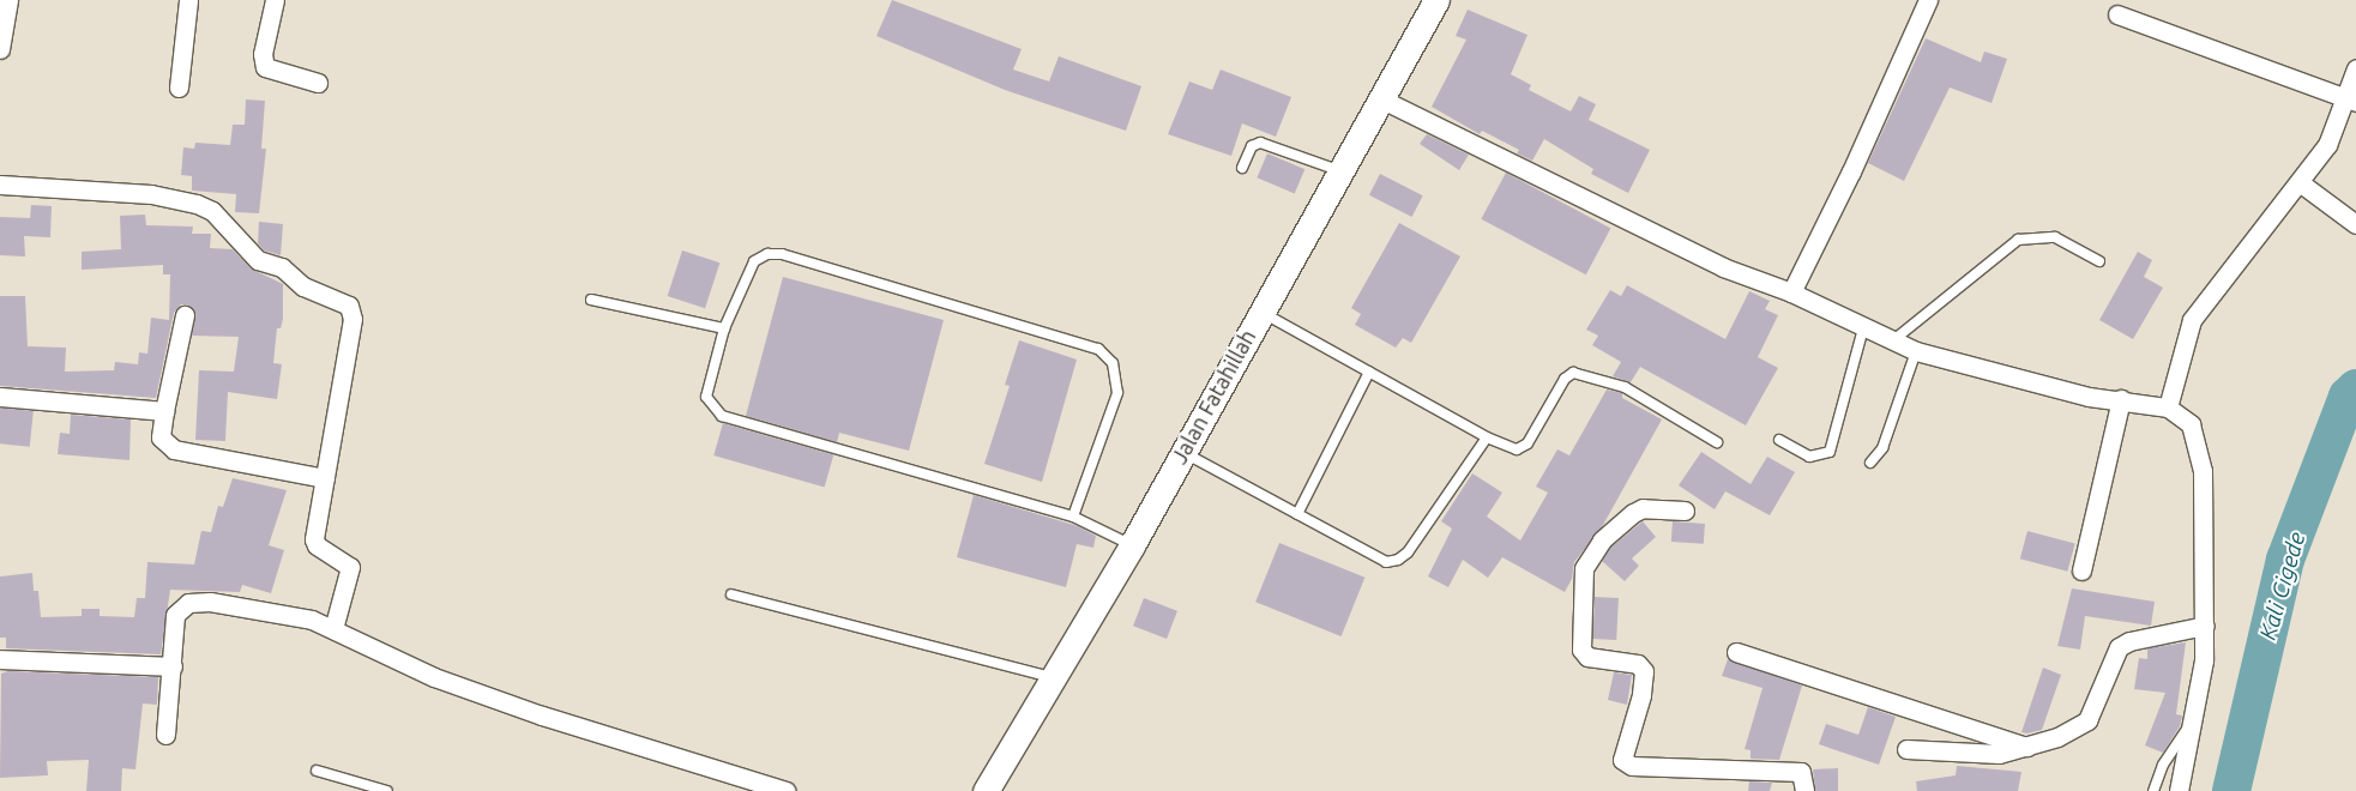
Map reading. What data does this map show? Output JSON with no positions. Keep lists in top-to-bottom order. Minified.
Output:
{"streets":{"street":["Jalan Fatahillah"]},"water":["Kali Cigede"]}
